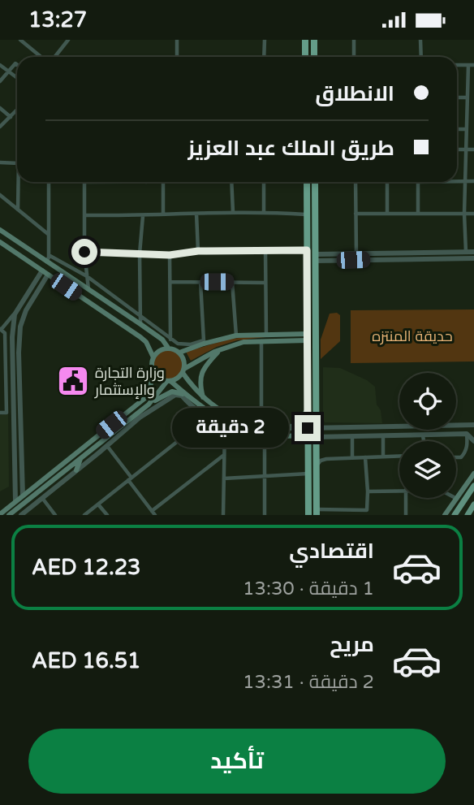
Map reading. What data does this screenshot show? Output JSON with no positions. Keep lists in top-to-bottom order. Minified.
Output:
{"parks":["حديقة المنتزه"],"places":{"public building":["وزارة التجارة والإستثمار"]},"page":{"status":"13:27","banner":["الانطلاق","طريق الملك عبد العزيز"],"bubble":"2 دقيقة","list":[{"name":"اقتصادي","note":"1 دقيقة · 13:30","value":"AED 12.23"},{"name":"مريح","note":"2 دقيقة · 13:31","value":"AED 16.51"}],"buttons":"تأكيد"}}
